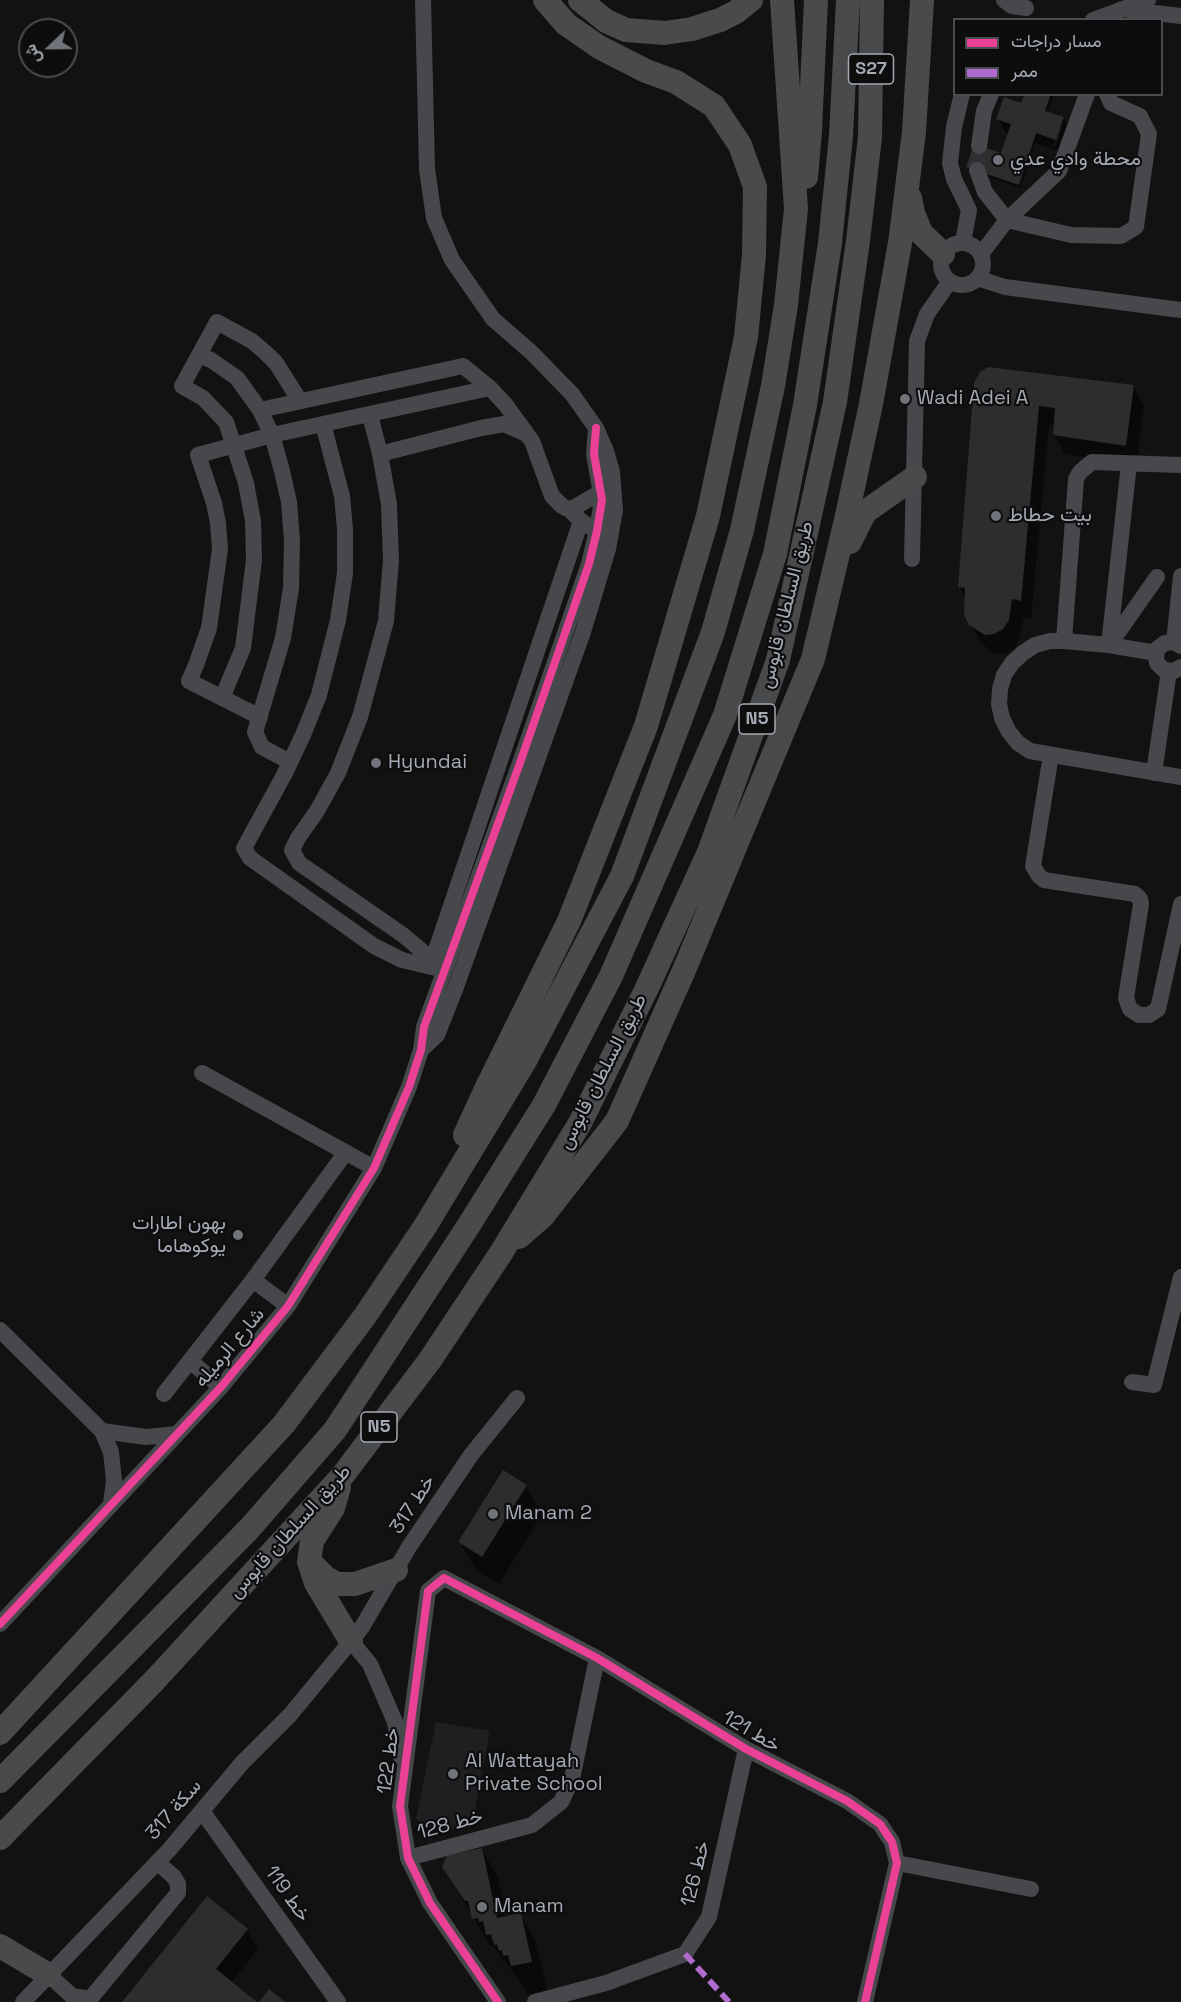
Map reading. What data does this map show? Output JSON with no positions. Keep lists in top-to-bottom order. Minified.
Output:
{"streets":{"highway":["S27","طريق السلطان قابوس","N5"],"street":["شارع الرميله","خط 317","خط 121","خط 122","سكة 317","خط 128","خط 126","خط 119"]},"crossings":[["S27","طريق السلطان قابوس"],["خط 317","سكة 317"],["خط 121","خط 122"],["خط 121","خط 128"],["خط 121","خط 126"],["خط 122","خط 128"],["سكة 317","خط 119"]],"places":["محطة وادي عدي","Wadi Adei A","بيت حطاط","Hyundai","بهون اطارات يوكوهاما","Manam 2","Al Wattayah Private School","Manam"],"legend":["مسار دراجات","ممر"],"north":"left"}
